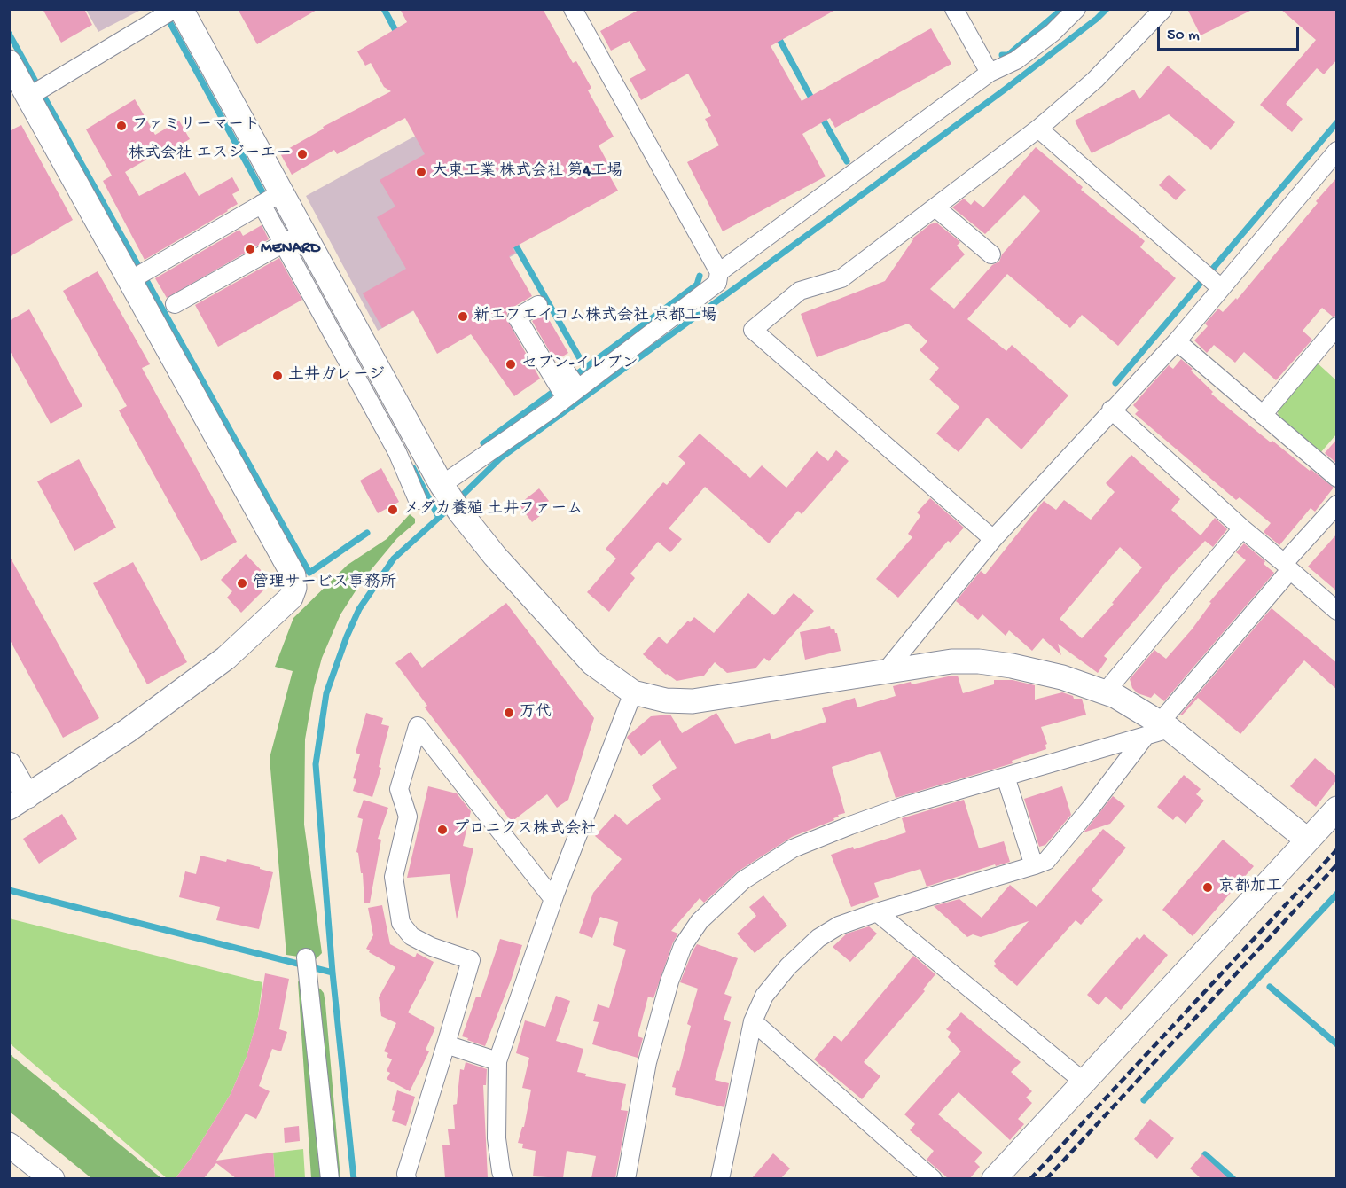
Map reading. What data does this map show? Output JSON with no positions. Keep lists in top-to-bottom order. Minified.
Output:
{"places":["ファミリーマート","株式会社 エスジーエー","大東工業 株式会社 第4工場","MENARD","新エフエイコム株式会社 京都工場","セブン-イレブン","土井ガレージ","メダカ養殖 土井ファーム","管理サービス事務所","万代","プロニクス株式会社","京都加工"],"scale_bar":"50 m"}
